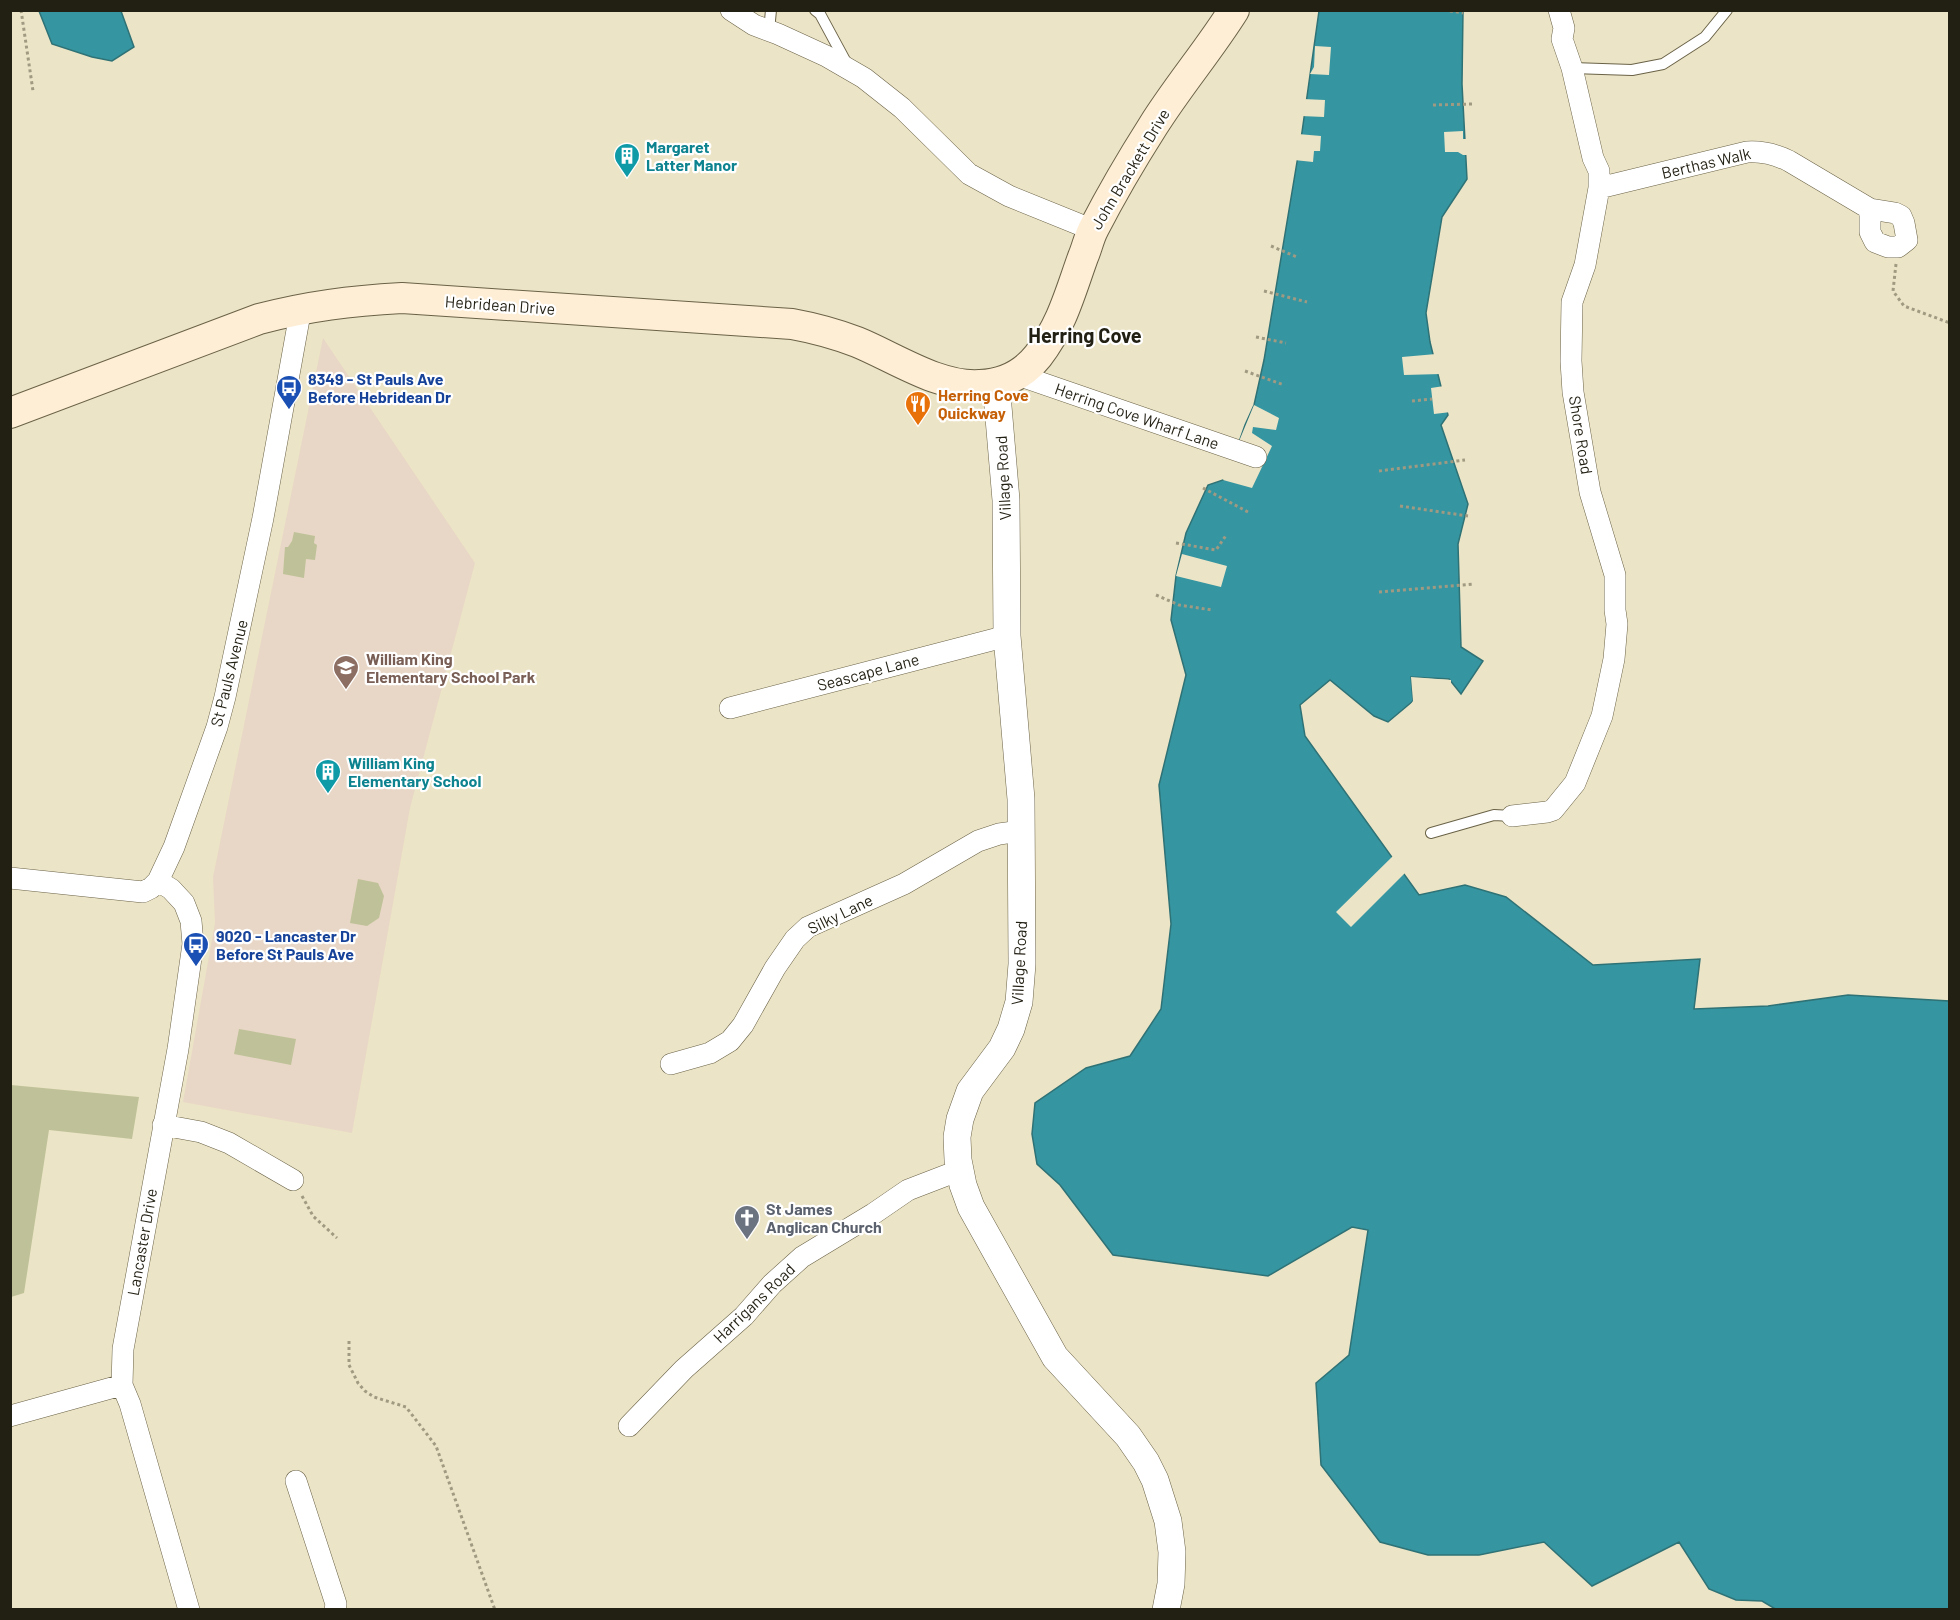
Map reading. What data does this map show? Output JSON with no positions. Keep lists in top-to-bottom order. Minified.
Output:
{"streets":{"main road":["John Brackett Drive","Hebridean Drive"],"street":["Berthas Walk","Herring Cove Wharf Lane","Shore Road","Village Road","Seascape Lane","St Pauls Avenue","Silky Lane","Lancaster Drive","Harrigans Road"]},"crossings":[["Berthas Walk","Shore Road"],["John Brackett Drive","Hebridean Drive"],["John Brackett Drive","Herring Cove Wharf Lane"],["John Brackett Drive","Village Road"],["Hebridean Drive","Herring Cove Wharf Lane"],["Hebridean Drive","Village Road"],["Hebridean Drive","St Pauls Avenue"],["Herring Cove Wharf Lane","Village Road"],["Village Road","Seascape Lane"],["Village Road","Silky Lane"],["Village Road","Harrigans Road"],["St Pauls Avenue","Lancaster Drive"]],"districts":["Herring Cove"],"places":{"building":["Margaret Latter Manor","William King Elementary School"],"bus stop":["8349 - St Pauls Ave Before Hebridean Dr","9020 - Lancaster Dr Before St Pauls Ave"],"restaurant":["Herring Cove Quickway"],"school or university":["William King Elementary School Park"],"church":["St James Anglican Church"]}}
